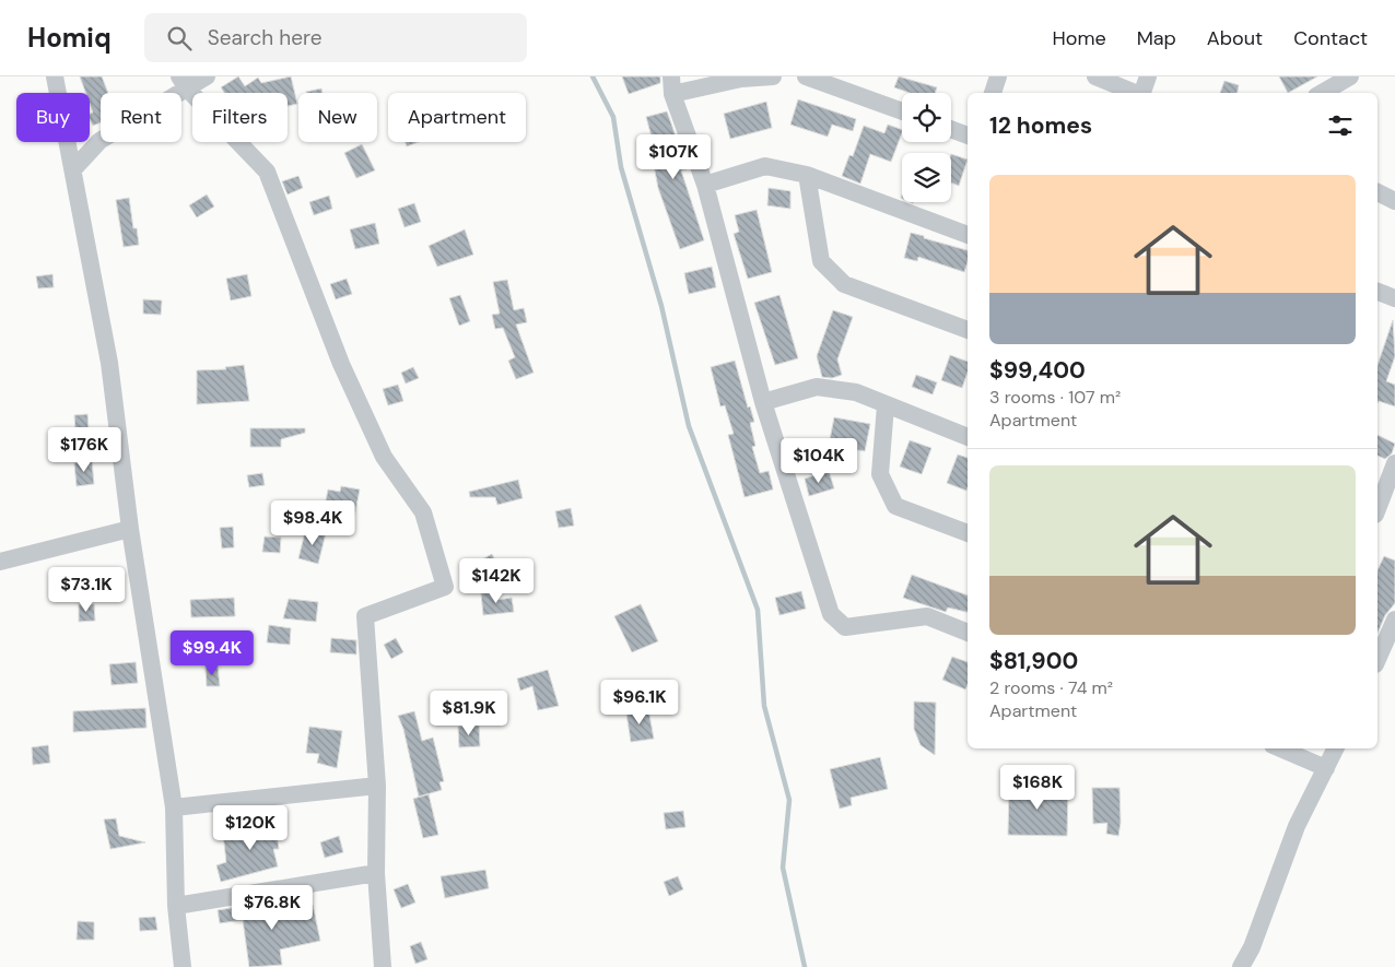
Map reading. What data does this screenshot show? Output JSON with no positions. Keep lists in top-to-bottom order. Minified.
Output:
{"page":{"header":"Homiq","search":"Search here","nav":["Home","Map","About","Contact"],"chip":["Buy","Rent","Filters","New","Apartment"],"heading":"12 homes","price":["$107K","$176K","$104K","$98.4K","$142K","$73.1K","$99.4K","$96.1K","$81.9K","$168K","$120K","$76.8K"],"list":[{"name":"$99,400","note":"3 rooms · 107 m² · Apartment"},{"name":"$81,900","note":"2 rooms · 74 m² · Apartment"}]}}
